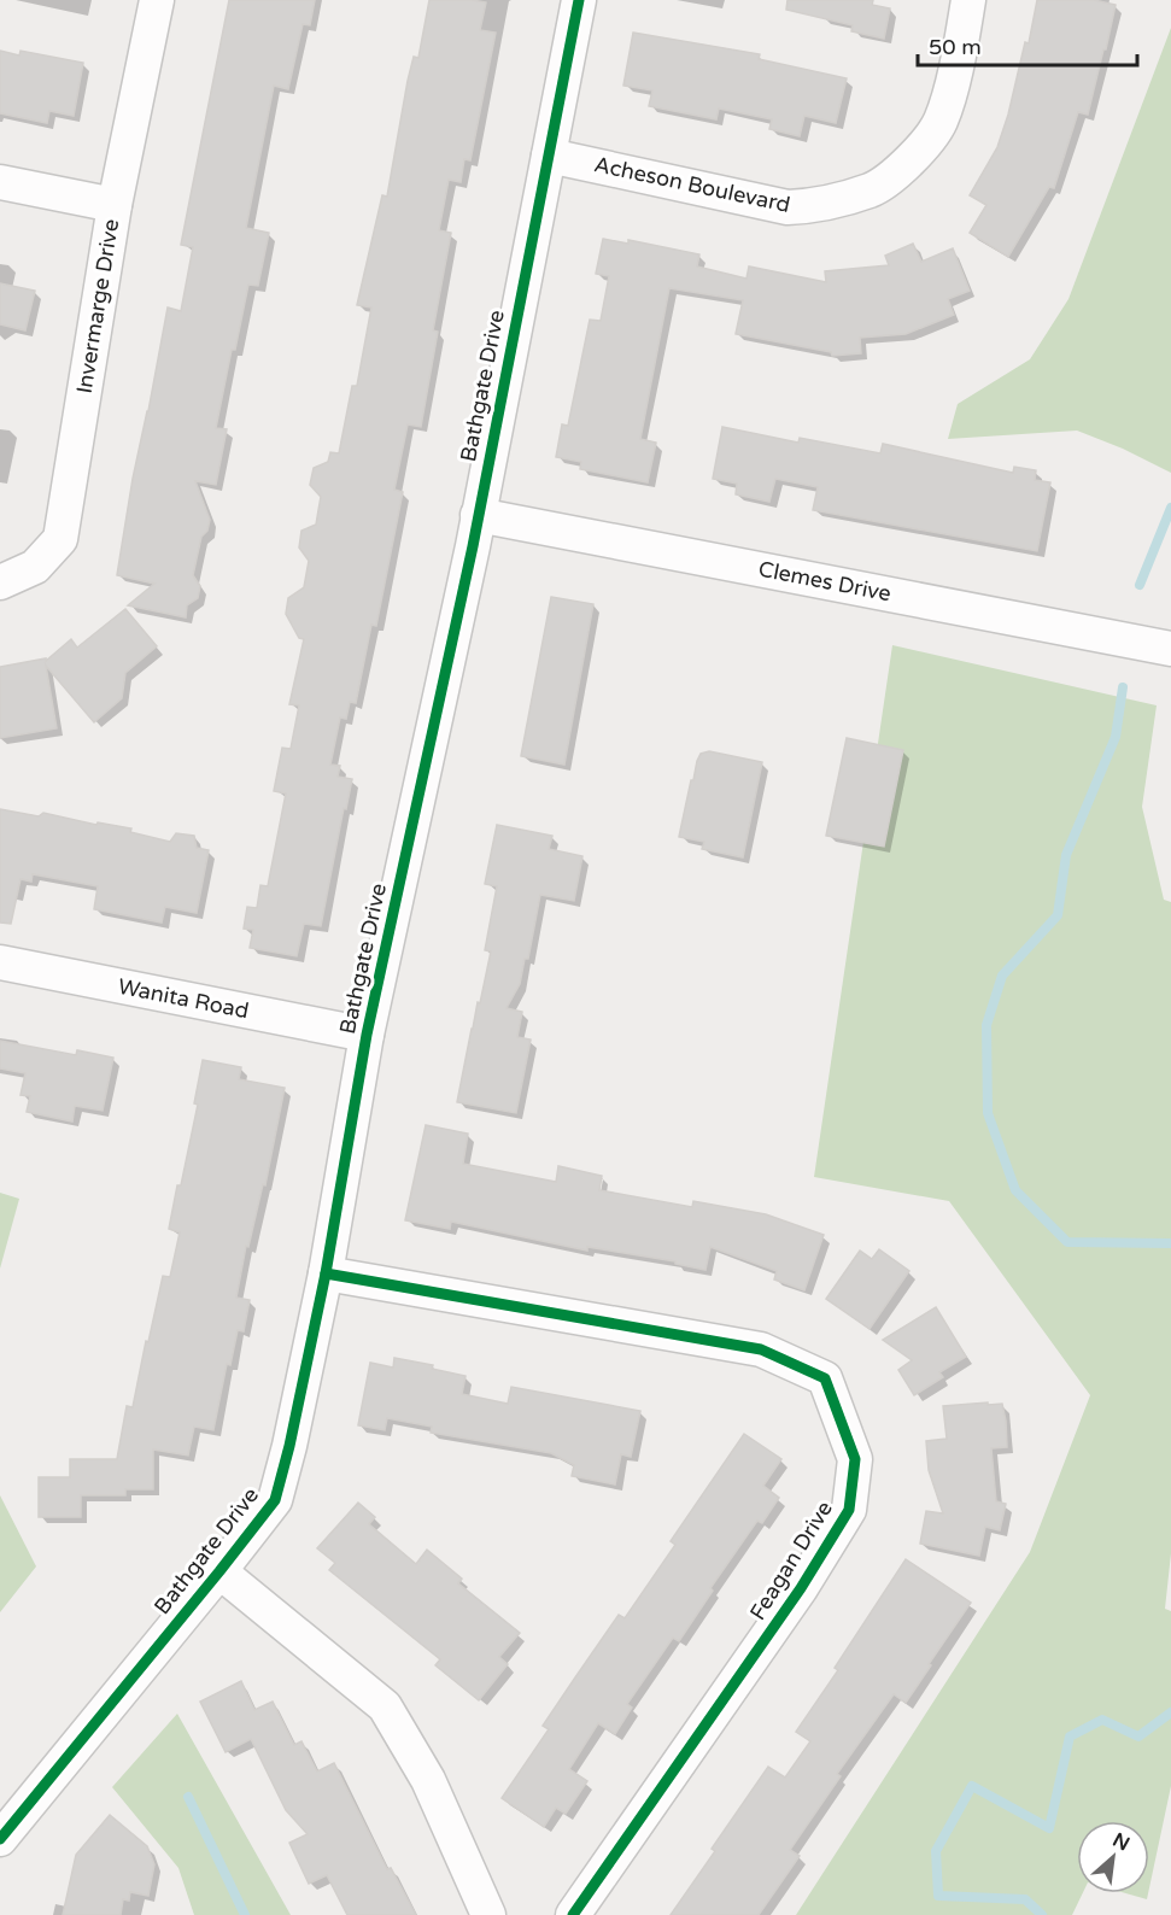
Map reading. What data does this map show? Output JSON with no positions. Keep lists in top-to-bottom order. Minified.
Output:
{"streets":{"street":["Acheson Boulevard","Invermarge Drive","Bathgate Drive","Clemes Drive","Wanita Road","Feagan Drive"]},"crossings":[["Acheson Boulevard","Bathgate Drive"],["Bathgate Drive","Clemes Drive"],["Bathgate Drive","Wanita Road"],["Bathgate Drive","Feagan Drive"]],"scale_bar":"50 m","north":"top right"}
